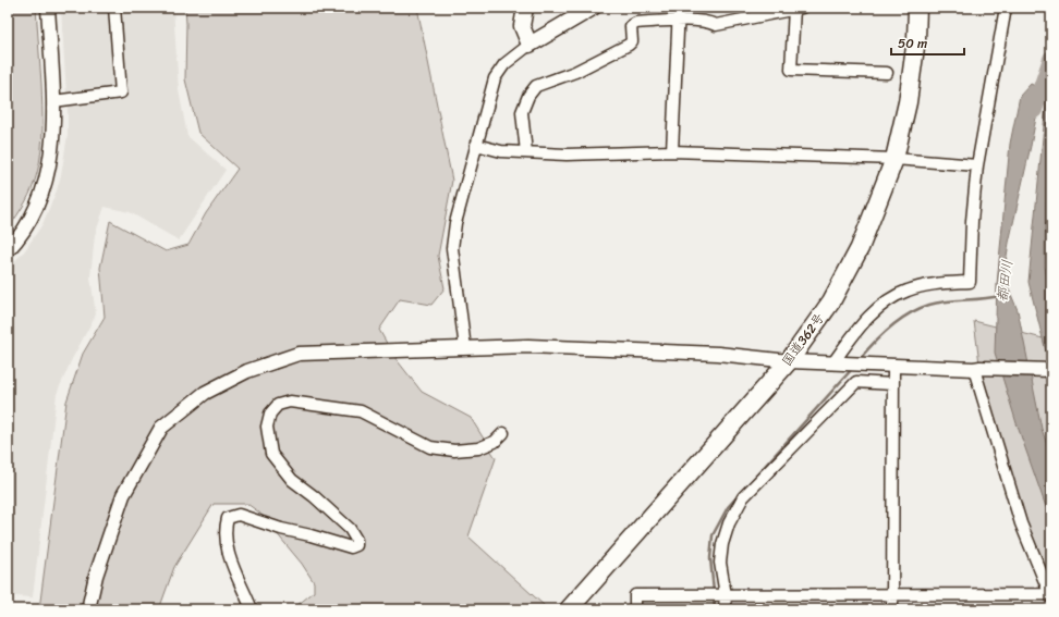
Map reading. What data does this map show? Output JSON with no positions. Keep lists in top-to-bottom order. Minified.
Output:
{"streets":{"highway":["国道362号"]},"water":["都田川"],"scale_bar":"50 m"}
